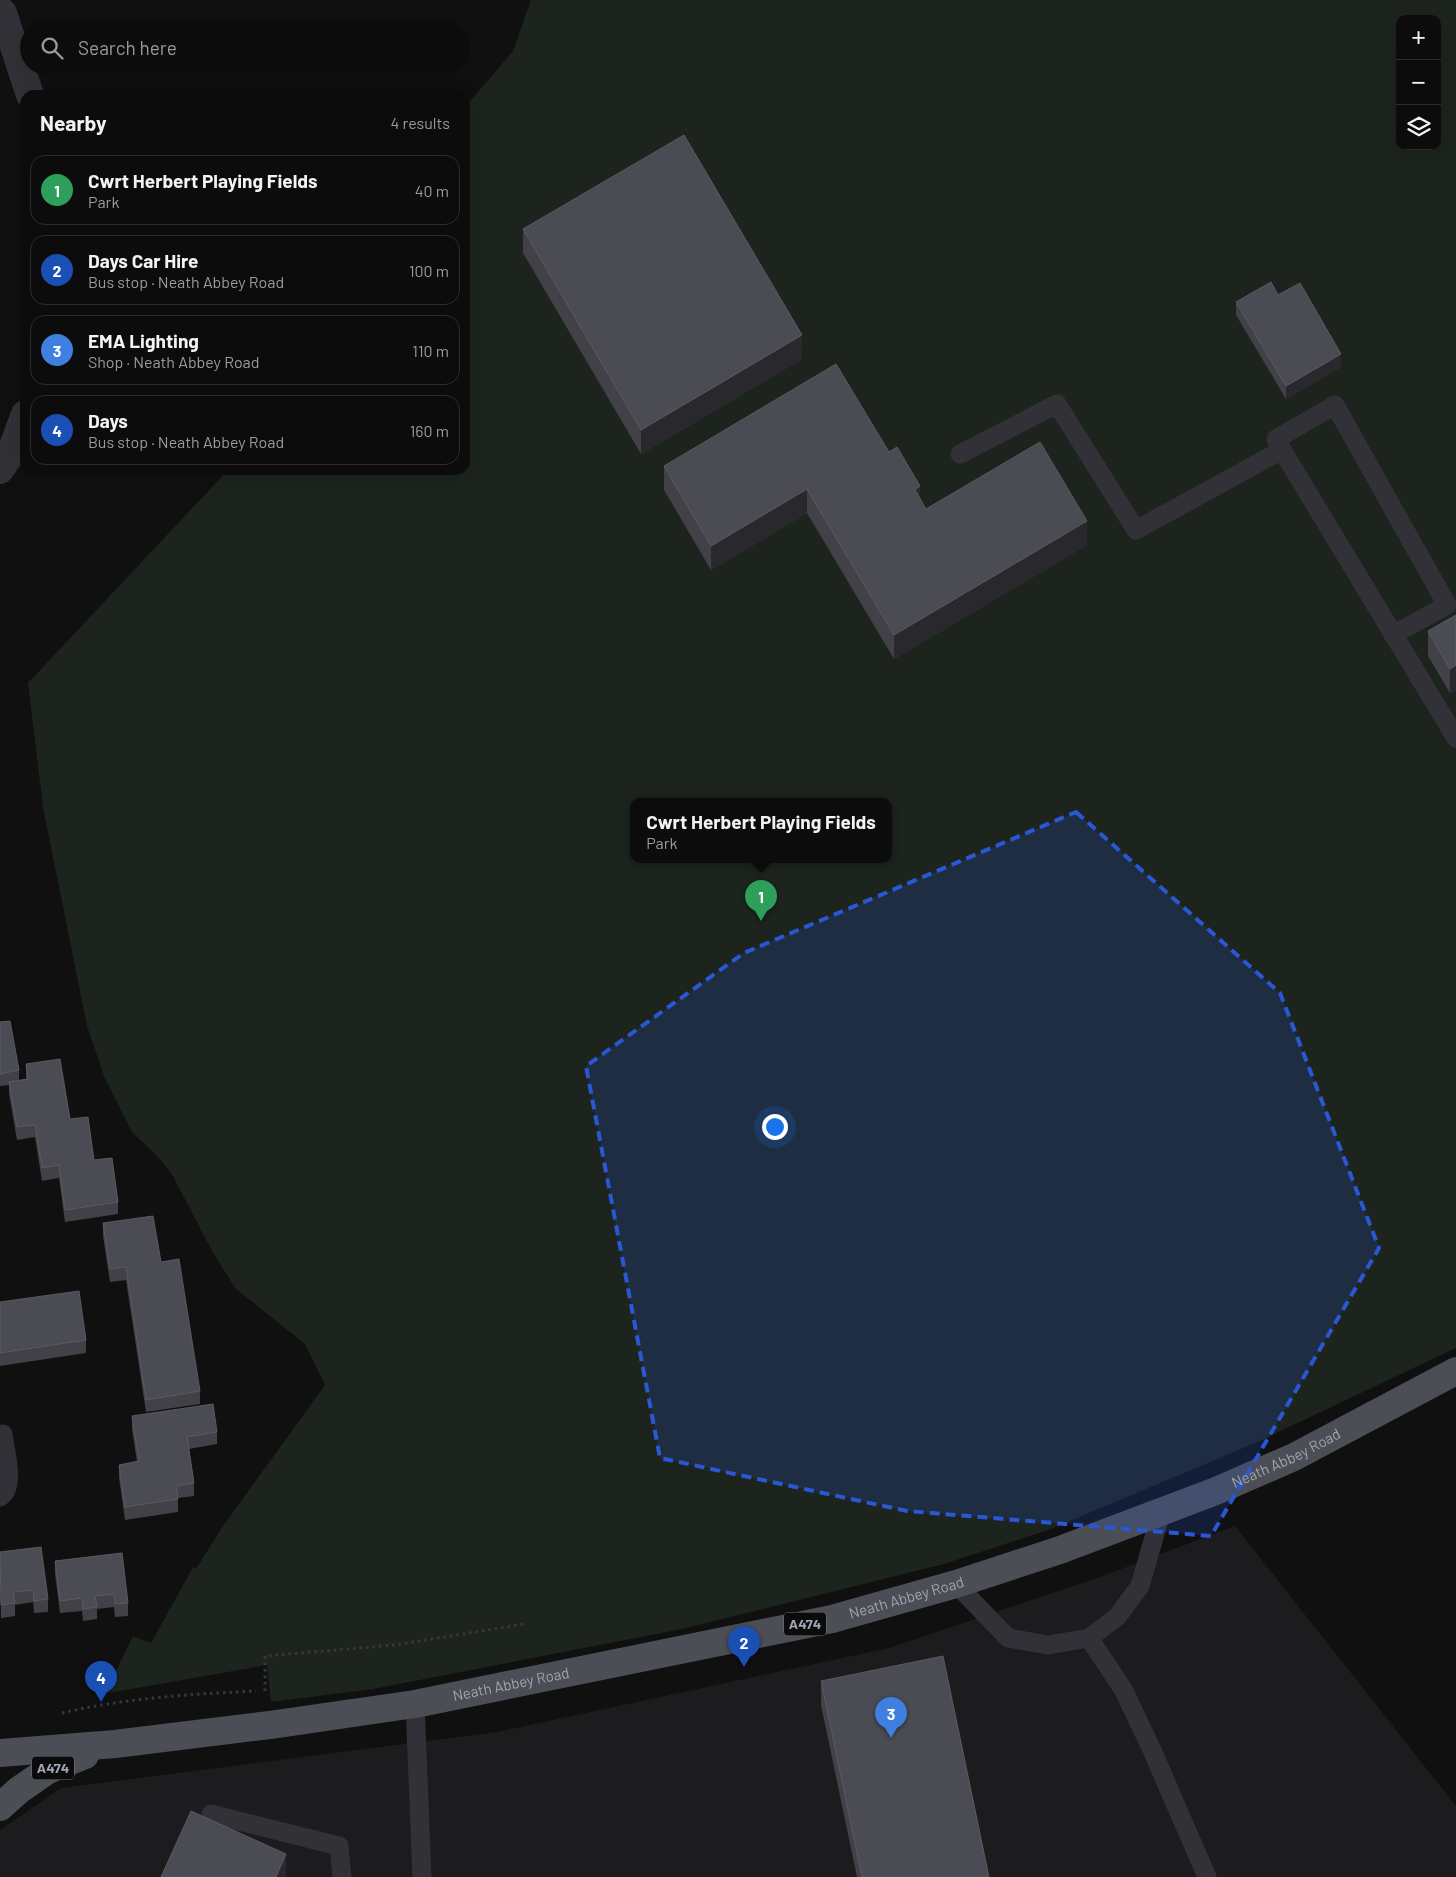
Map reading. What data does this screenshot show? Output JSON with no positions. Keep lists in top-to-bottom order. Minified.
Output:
{"streets":{"main road":["Neath Abbey Road","A474"]},"page":{"map_buttons":["+","−"],"search":"Search here","heading":["Nearby","4 results"],"list":[{"mark":"1","name":"Cwrt Herbert Playing Fields","note":"Park","value":"40 m"},{"mark":"2","name":"Days Car Hire","note":"Bus stop · Neath Abbey Road","value":"100 m"},{"mark":"3","name":"EMA Lighting","note":"Shop · Neath Abbey Road","value":"110 m"},{"mark":"4","name":"Days","note":"Bus stop · Neath Abbey Road","value":"160 m"}],"popup":["Cwrt Herbert Playing Fields","Park"],"pins":["1","2","4","3"]}}
